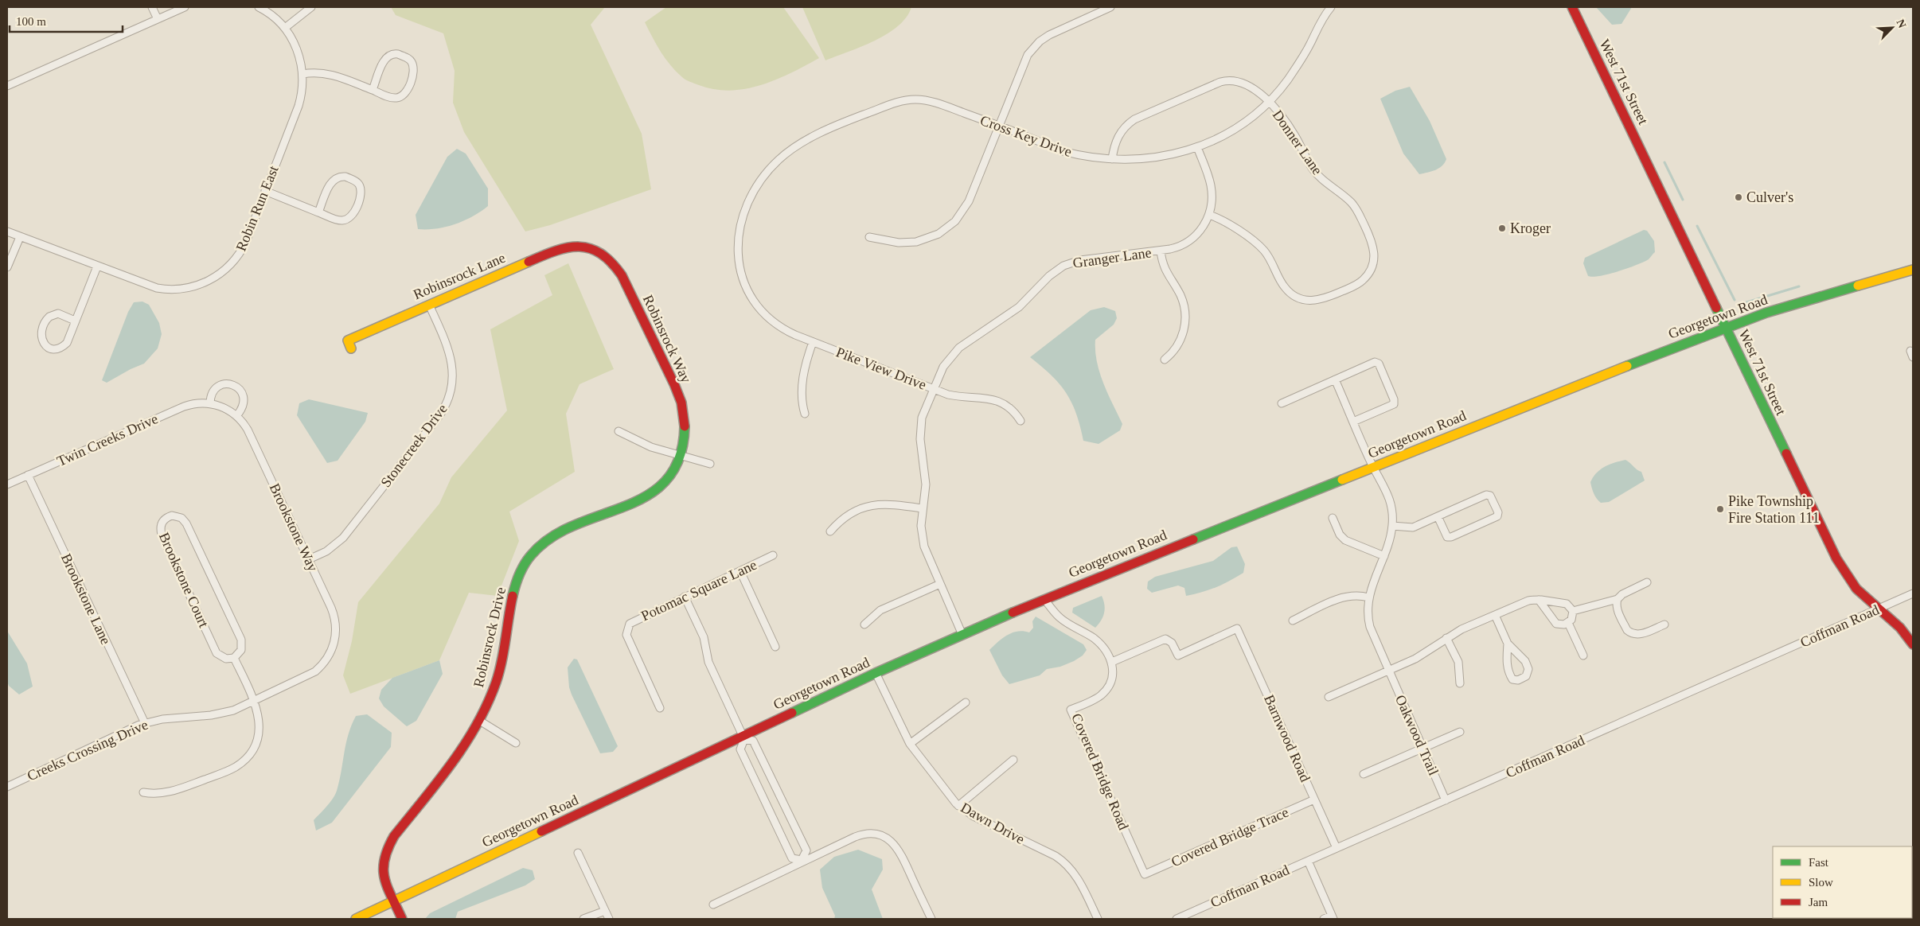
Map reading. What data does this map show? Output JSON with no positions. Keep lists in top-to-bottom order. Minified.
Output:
{"streets":{"main road":["West 71st Street","Robinsrock Lane","Georgetown Road","Robinsrock Way","Robinsrock Drive"],"street":["Cross Key Drive","Donner Lane","Robin Run East","Granger Lane","Pike View Drive","Twin Creeks Drive","Stonecreek Drive","Brookstone Way","Brookstone Court","Potomac Square Lane","Brookstone Lane","Coffman Road","Oakwood Trail","Barnwood Road","Creeks Crossing Drive","Covered Bridge Road","Dawn Drive","Covered Bridge Trace"]},"crossings":[["West 71st Street","Georgetown Road"],["West 71st Street","Coffman Road"],["Cross Key Drive","Donner Lane"],["Cross Key Drive","Granger Lane"],["Cross Key Drive","Pike View Drive"],["Donner Lane","Granger Lane"],["Granger Lane","Pike View Drive"],["Robinsrock Lane","Robinsrock Way"],["Robinsrock Lane","Stonecreek Drive"],["Georgetown Road","Pike View Drive"],["Georgetown Road","Robinsrock Drive"],["Georgetown Road","Oakwood Trail"],["Georgetown Road","Dawn Drive"],["Robinsrock Way","Robinsrock Drive"],["Twin Creeks Drive","Brookstone Way"],["Twin Creeks Drive","Brookstone Lane"],["Stonecreek Drive","Brookstone Way"],["Brookstone Way","Creeks Crossing Drive"],["Brookstone Lane","Creeks Crossing Drive"],["Coffman Road","Oakwood Trail"],["Coffman Road","Barnwood Road"],["Barnwood Road","Covered Bridge Road"],["Barnwood Road","Covered Bridge Trace"],["Covered Bridge Road","Covered Bridge Trace"]],"places":["Culver's","Kroger","Pike Township Fire Station 111"],"legend":["Fast","Slow","Jam"],"scale_bar":"100 m","north":"top right"}
